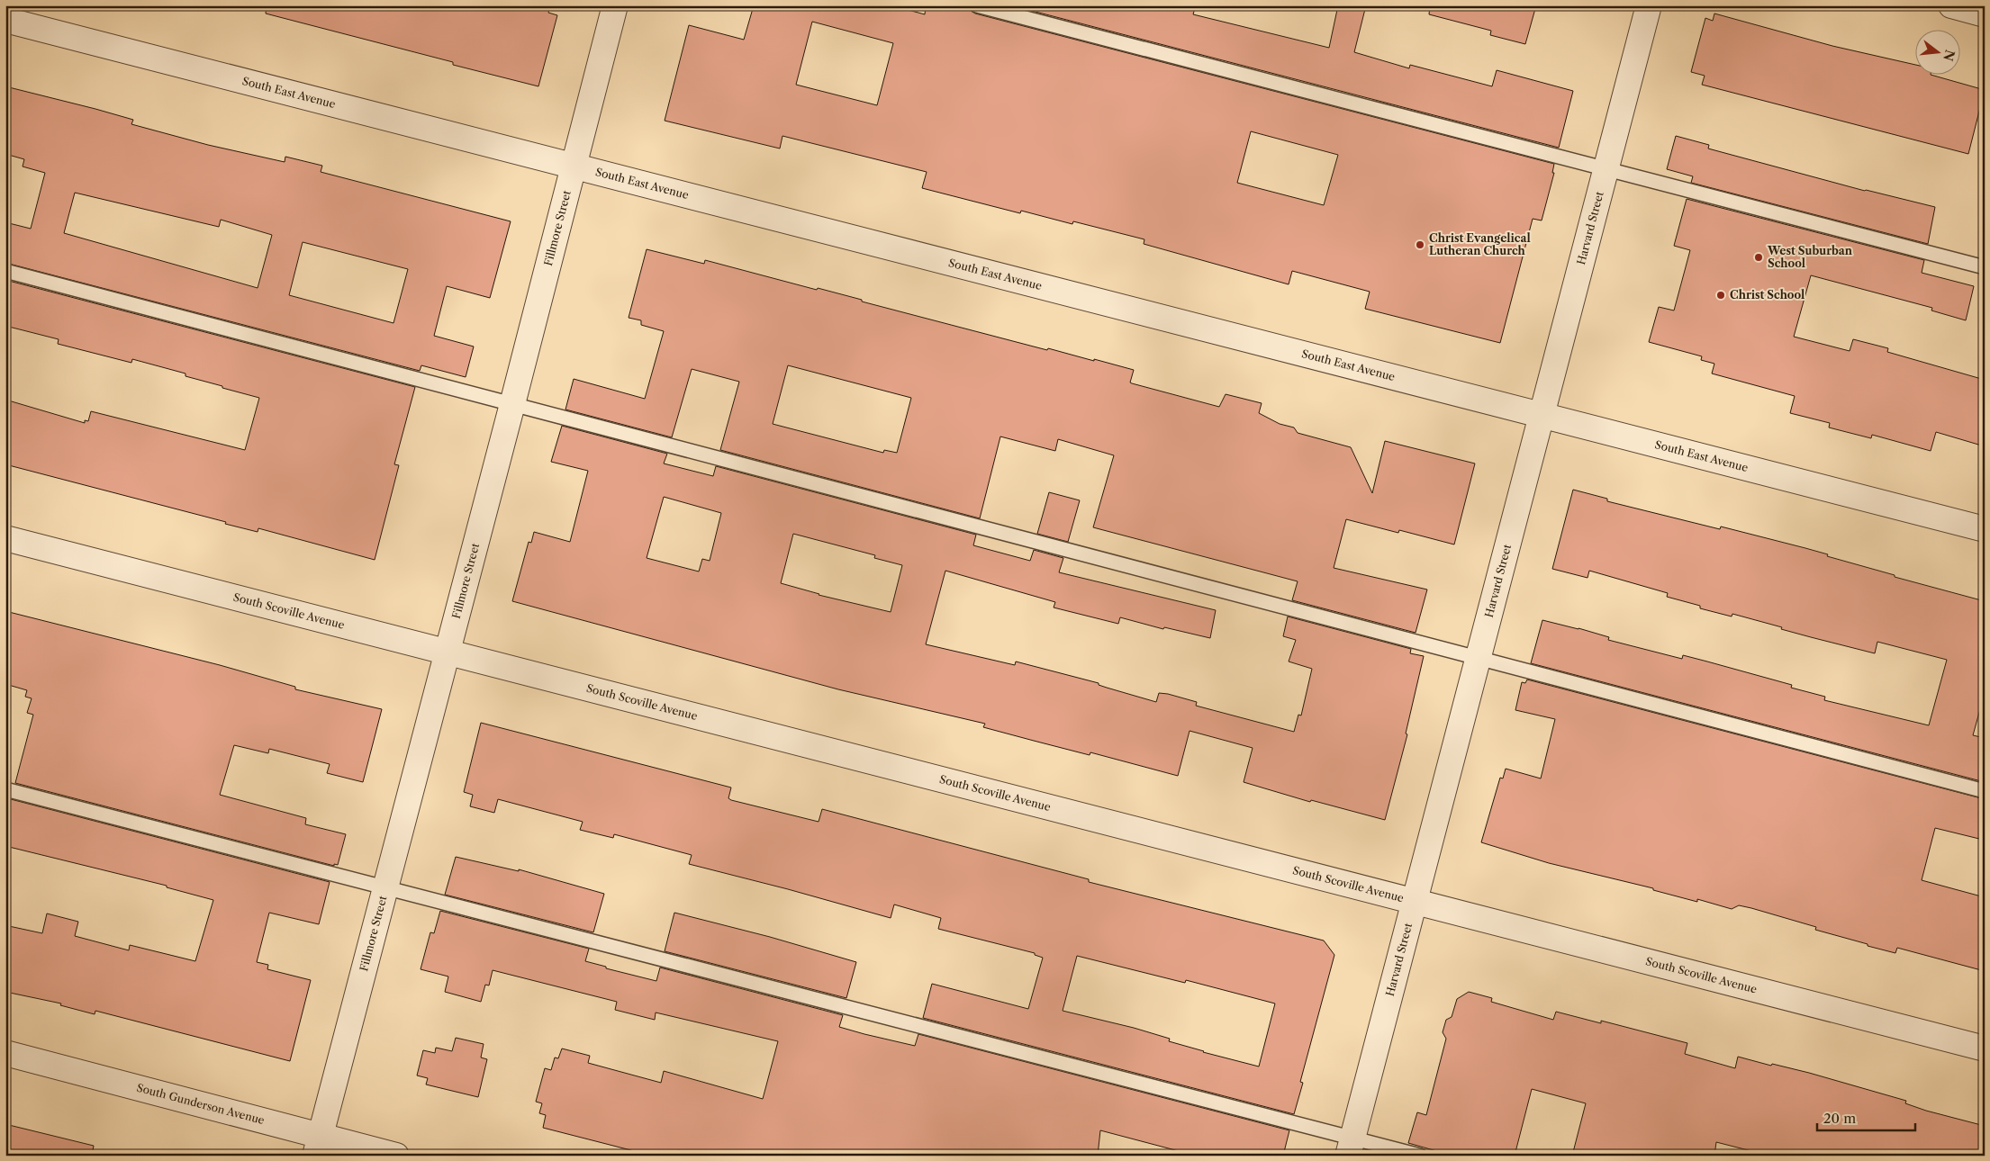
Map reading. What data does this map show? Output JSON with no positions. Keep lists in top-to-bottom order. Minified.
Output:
{"streets":{"street":["South East Avenue","Fillmore Street","Harvard Street","South Scoville Avenue","South Gunderson Avenue"]},"crossings":[["South East Avenue","Fillmore Street"],["South East Avenue","Harvard Street"],["Fillmore Street","South Scoville Avenue"],["Fillmore Street","South Gunderson Avenue"],["Harvard Street","South Scoville Avenue"]],"places":["Christ Evangelical Lutheran Church","West Suburban School","Christ School"],"scale_bar":"20 m","north":"right"}
